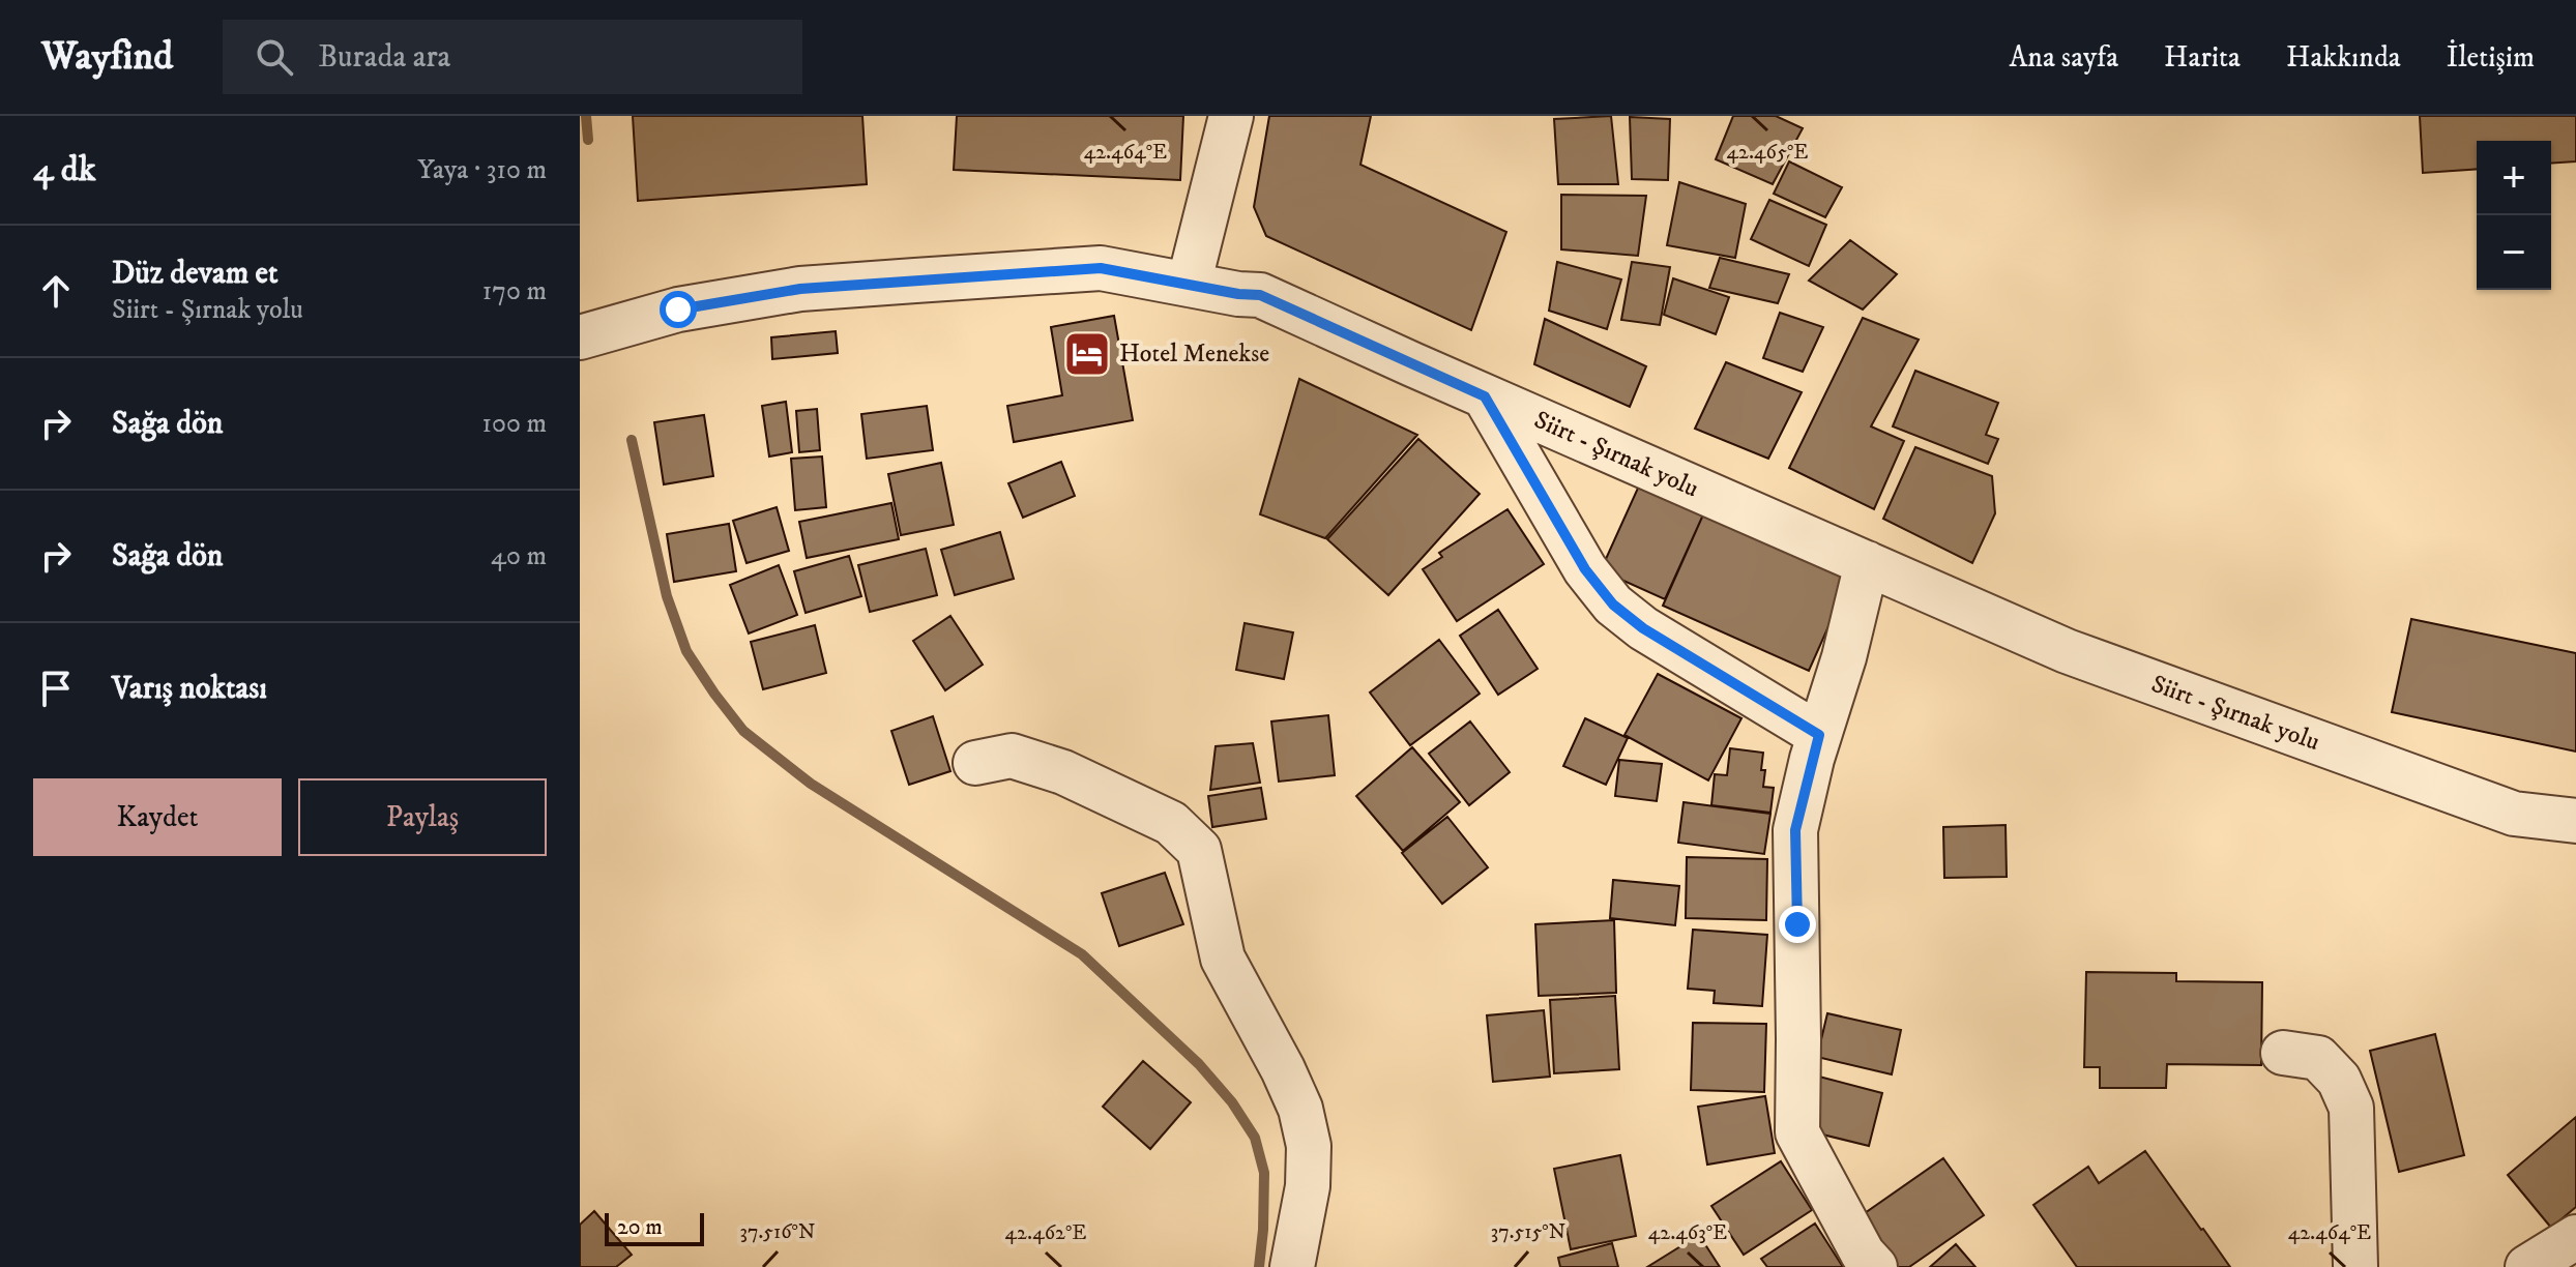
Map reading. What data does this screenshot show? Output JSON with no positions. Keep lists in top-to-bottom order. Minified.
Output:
{"streets":{"street":["Siirt - Şırnak yolu"]},"places":{"hotel":["Hotel Menekse"]},"scale_bar":"20 m","page":{"header":"Wayfind","search":"Burada ara","nav":["Ana sayfa","Harita","Hakkında","İletişim"],"heading":["4 dk","Yaya · 310 m"],"map_buttons":["+","−"],"list":[["Düz devam et","Siirt - Şırnak yolu","170 m"],["Sağa dön","100 m"],["Sağa dön","40 m"],"Varış noktası"],"buttons":["Kaydet","Paylaş"],"scale":"20 m"},"coordinates":["42.464°E","42.465°E","37.516°N","37.515°N","42.462°E","42.463°E"]}
